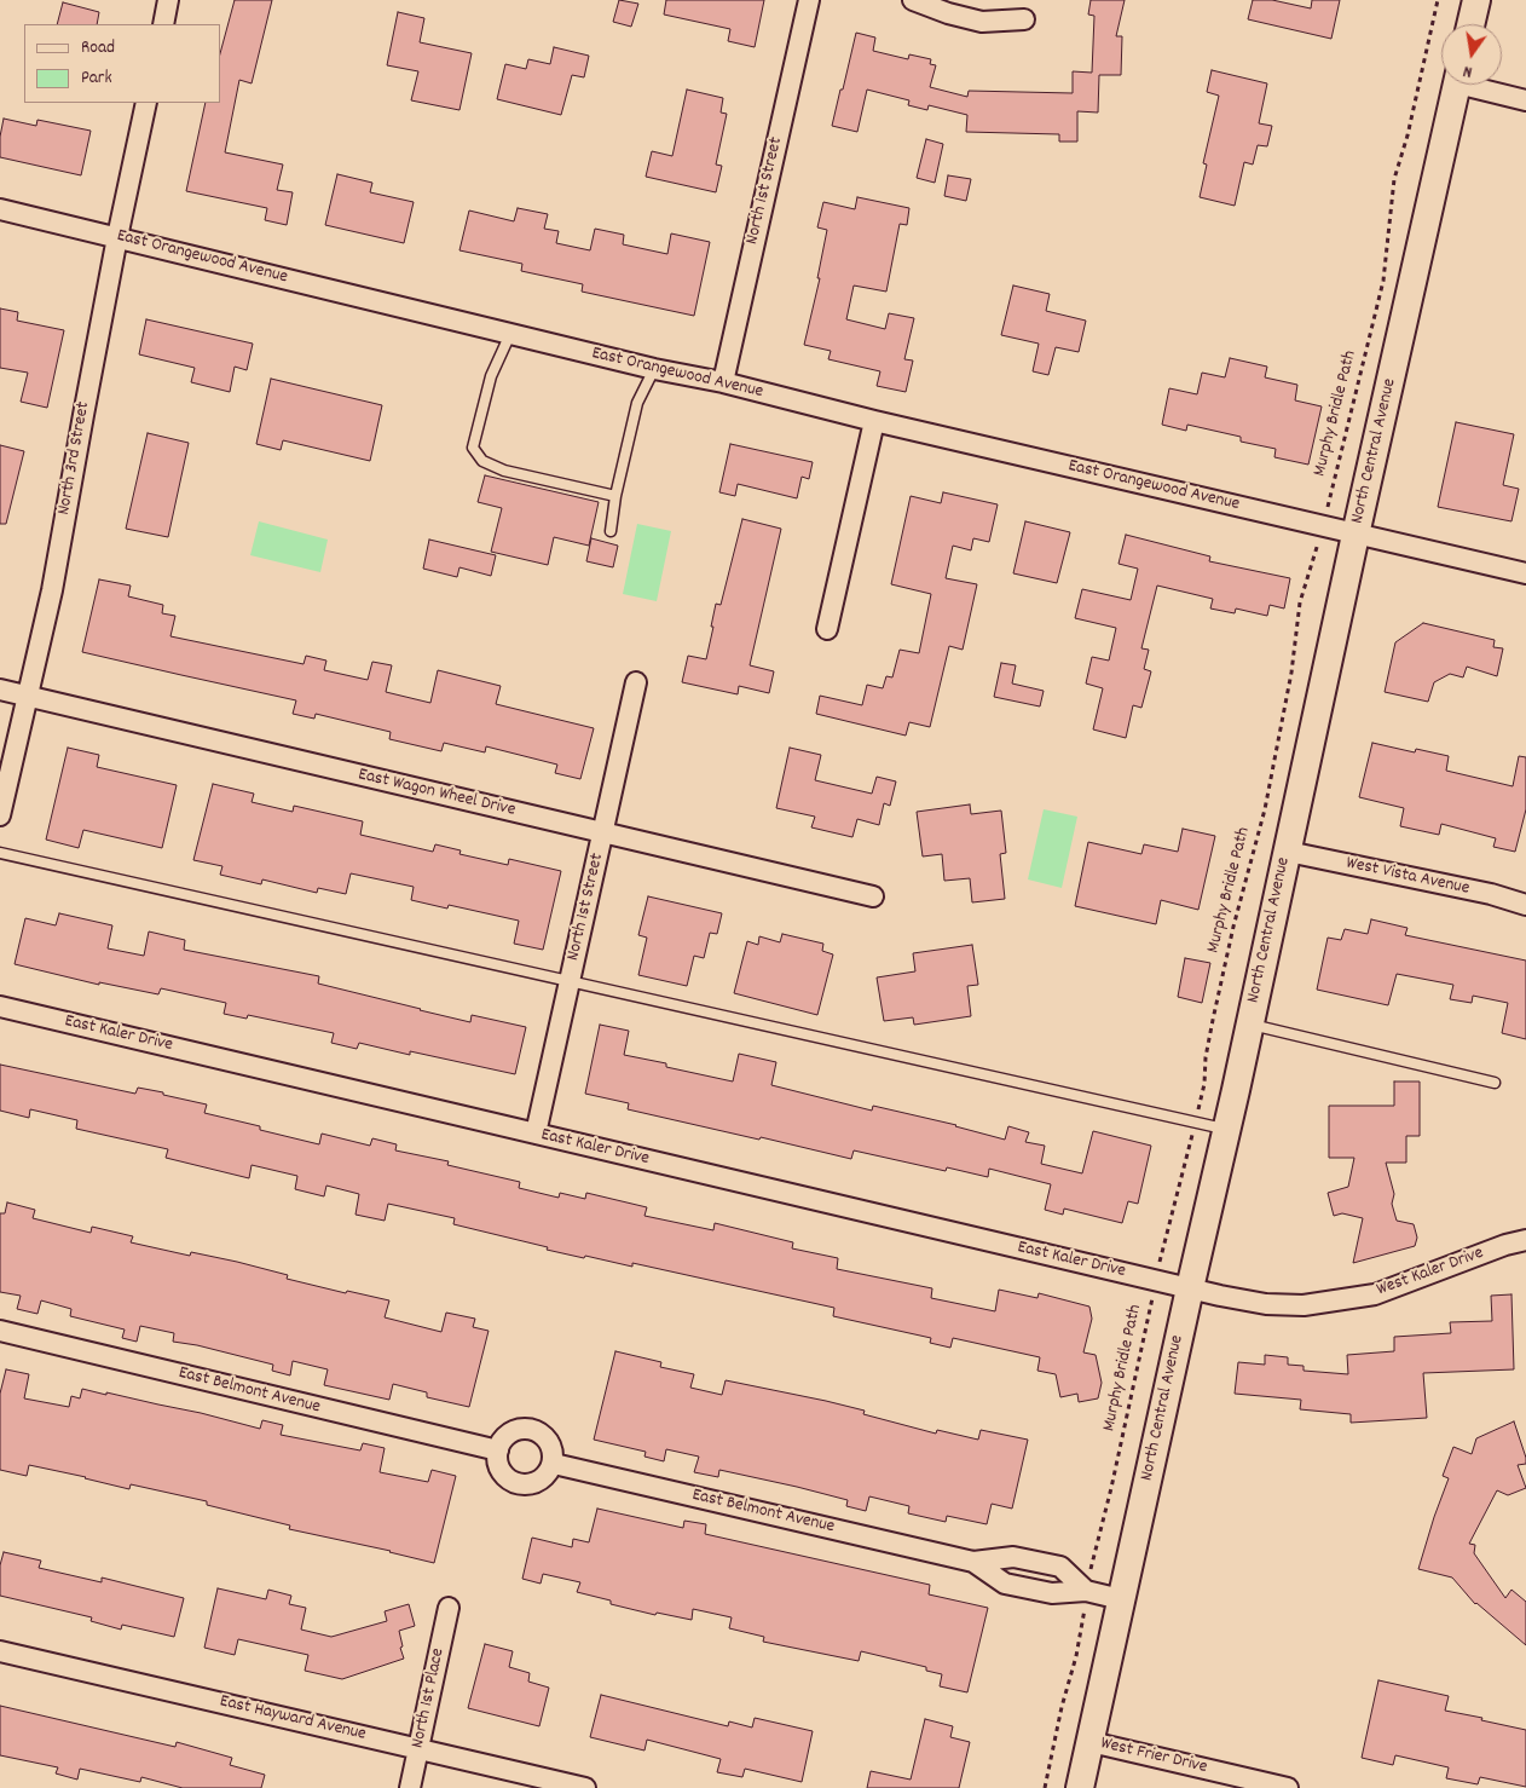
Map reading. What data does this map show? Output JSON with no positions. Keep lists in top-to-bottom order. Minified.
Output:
{"streets":{"main road":["North Central Avenue"],"street":["North 1st Street","East Orangewood Avenue","North 3rd Street","East Wagon Wheel Drive","West Vista Avenue","East Kaler Drive","West Kaler Drive","East Belmont Avenue","North 1st Place","East Hayward Avenue","West Frier Drive"],"path":["Murphy Bridle Path"]},"crossings":[["North 1st Street","East Orangewood Avenue"],["North 1st Street","East Wagon Wheel Drive"],["North 1st Street","East Kaler Drive"],["East Orangewood Avenue","Murphy Bridle Path"],["East Orangewood Avenue","North Central Avenue"],["East Orangewood Avenue","North 3rd Street"],["Murphy Bridle Path","East Kaler Drive"],["Murphy Bridle Path","East Belmont Avenue"],["North Central Avenue","West Vista Avenue"],["North Central Avenue","East Kaler Drive"],["North Central Avenue","West Kaler Drive"],["North Central Avenue","East Belmont Avenue"],["North Central Avenue","West Frier Drive"],["North 3rd Street","East Wagon Wheel Drive"],["East Kaler Drive","West Kaler Drive"],["North 1st Place","East Hayward Avenue"]],"legend":["Road","Park"],"north":"bottom"}
